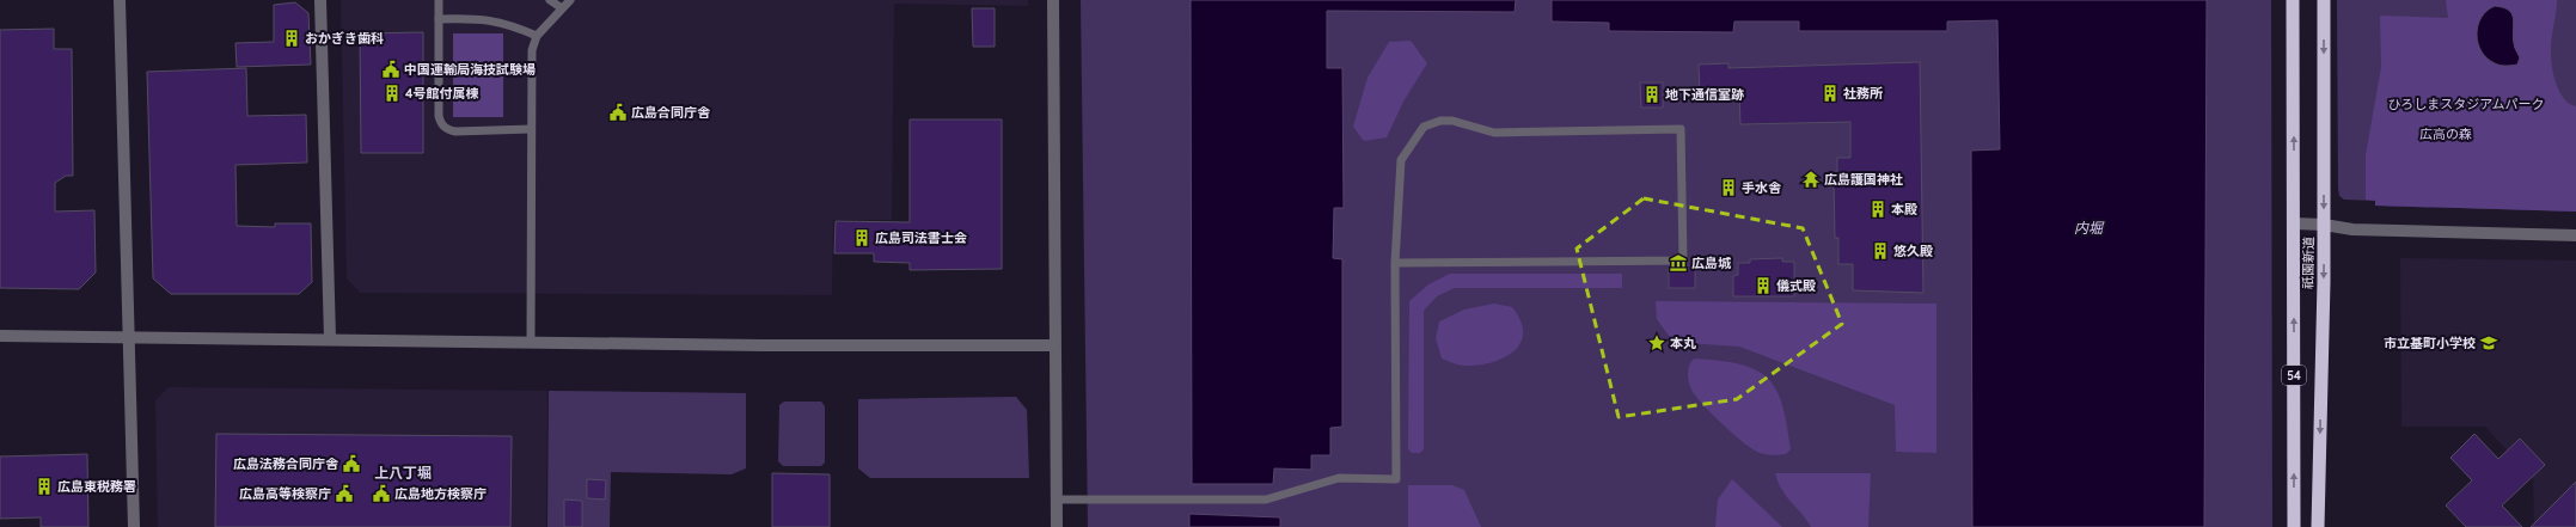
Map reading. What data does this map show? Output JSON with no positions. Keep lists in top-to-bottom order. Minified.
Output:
{"streets":{"highway":["祇園新道","54"]},"districts":["上八丁堀"],"water":["内堀"],"parks":["ひろしまスタジアムパーク","広高の森"],"places":{"building":["おかぎき歯科","4号館付属棟","社務所","地下通信室跡","手水舎","本殿","広島司法書士会","悠久殿","儀式殿","広島東税務署"],"public building":["中国運輸局海技試験場","広島合同庁舎","広島法務合同庁舎","広島高等検察庁","広島地方検察庁"],"temple":["広島護国神社"],"museum":["広島城"],"place":["本丸"],"school or university":["市立基町小学校"]}}
